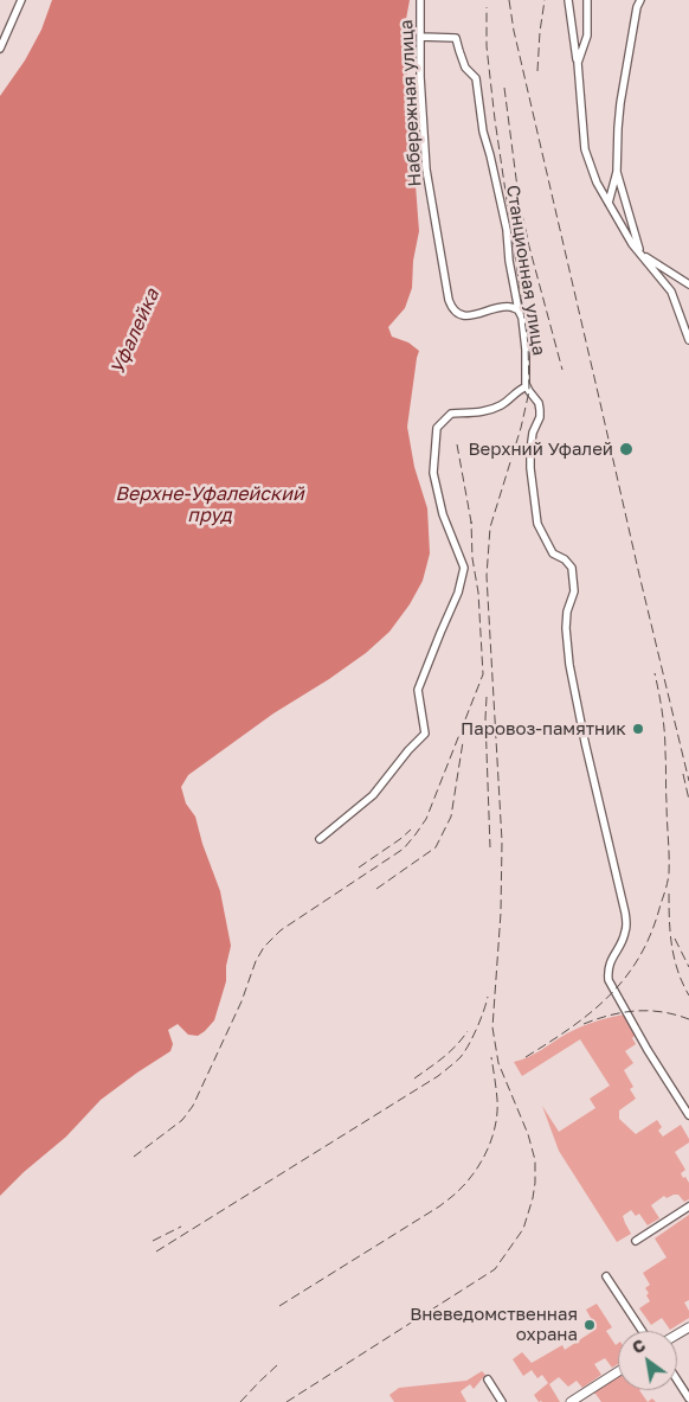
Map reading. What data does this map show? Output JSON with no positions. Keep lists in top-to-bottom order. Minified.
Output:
{"streets":{"street":["Набережная улица","Станционная улица"]},"crossings":[["Набережная улица","Станционная улица"]],"water":["Уфалейка","Верхне-Уфалейский пруд"],"places":["Верхний Уфалей","Паровоз-памятник","Вневедомственная охрана"],"north":"top left"}
